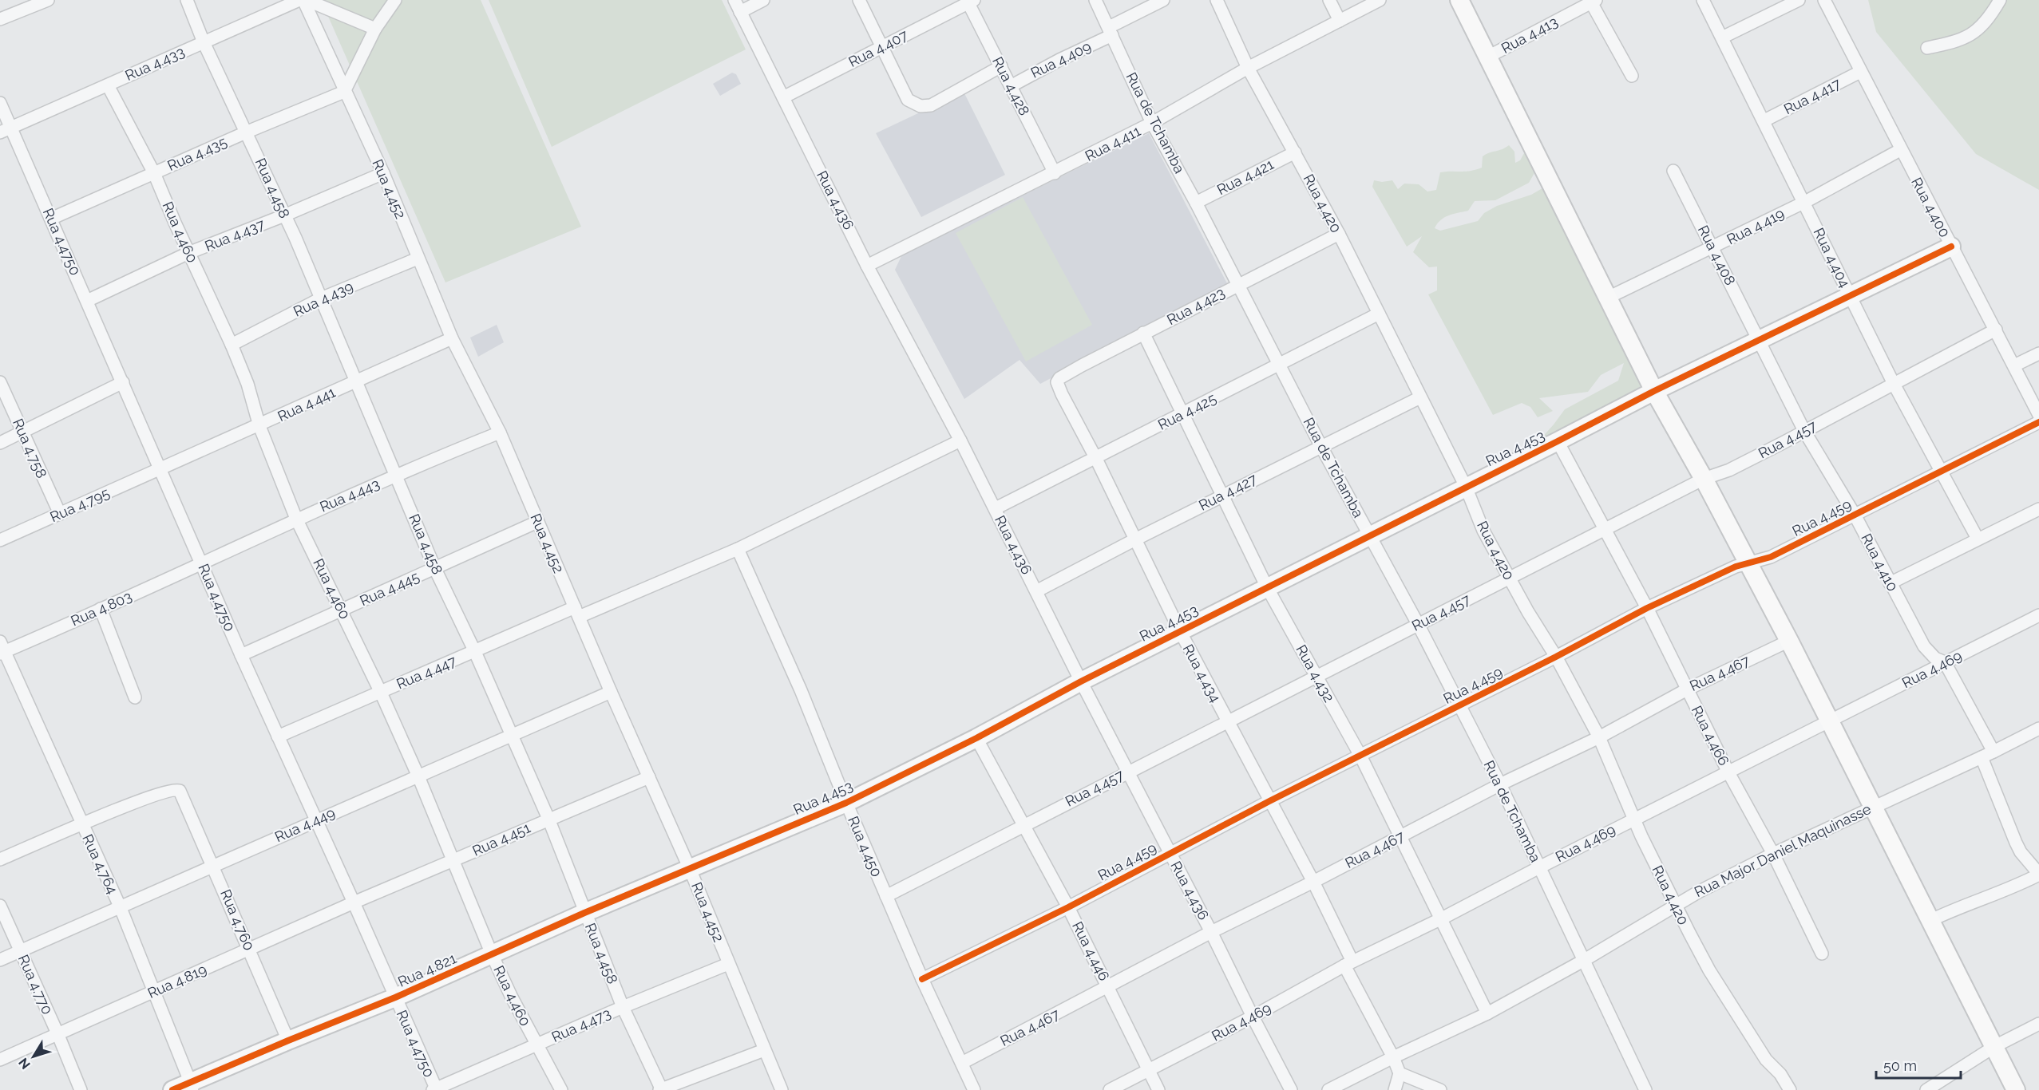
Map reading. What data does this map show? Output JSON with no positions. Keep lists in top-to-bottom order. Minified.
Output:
{"streets":{"street":["Rua 4.413","Rua 4.407","Rua 4.409","Rua 4.433","Rua 4.428","Rua 4.417","Rua de Tchamba","Rua 4.411","Rua 4.435","Rua 4.421","Rua 4.458","Rua 4.452","Rua 4.436","Rua 4.420","Rua 4.400","Rua 4.419","Rua 4.460","Rua 4.437","Rua 4.4750","Rua 4.408","Rua 4.404","Rua 4.439","Rua 4.423","Rua 4.441","Rua 4.425","Rua 4.457","Rua 4.758","Rua 4.453","Rua 4.427","Rua 4.443","Rua 4.795","Rua 4.459","Rua 4.410","Rua 4.445","Rua 4.803","Rua 4.469","Rua 4.447","Rua 4.434","Rua 4.432","Rua 4.467","Rua 4.466","Rua 4.449","Rua 4.451","Rua 4.450","Rua Major Daniel Maquinasse","Rua 4.764","Rua 4.760","Rua 4.446","Rua 4.821","Rua 4.819","Rua 4.770","Rua 4.473"]},"crossings":[["Rua 4.407","Rua 4.428"],["Rua 4.407","Rua 4.436"],["Rua 4.409","Rua 4.428"],["Rua 4.409","Rua de Tchamba"],["Rua 4.433","Rua 4.458"],["Rua 4.433","Rua 4.460"],["Rua 4.433","Rua 4.4750"],["Rua 4.428","Rua 4.411"],["Rua 4.417","Rua 4.400"],["Rua 4.417","Rua 4.404"],["Rua de Tchamba","Rua 4.411"],["Rua de Tchamba","Rua 4.421"],["Rua de Tchamba","Rua 4.423"],["Rua de Tchamba","Rua 4.425"],["Rua de Tchamba","Rua 4.457"],["Rua de Tchamba","Rua 4.453"],["Rua de Tchamba","Rua 4.427"],["Rua de Tchamba","Rua 4.459"],["Rua de Tchamba","Rua 4.469"],["Rua de Tchamba","Rua 4.467"],["Rua de Tchamba","Rua Major Daniel Maquinasse"],["Rua 4.411","Rua 4.436"],["Rua 4.411","Rua 4.420"],["Rua 4.435","Rua 4.458"],["Rua 4.435","Rua 4.452"],["Rua 4.435","Rua 4.460"],["Rua 4.435","Rua 4.4750"],["Rua 4.421","Rua 4.420"],["Rua 4.458","Rua 4.437"],["Rua 4.458","Rua 4.439"],["Rua 4.458","Rua 4.441"],["Rua 4.458","Rua 4.443"],["Rua 4.458","Rua 4.445"],["Rua 4.458","Rua 4.447"],["Rua 4.458","Rua 4.449"],["Rua 4.458","Rua 4.451"],["Rua 4.458","Rua 4.821"],["Rua 4.458","Rua 4.473"],["Rua 4.452","Rua 4.437"],["Rua 4.452","Rua 4.439"],["Rua 4.452","Rua 4.441"],["Rua 4.452","Rua 4.453"],["Rua 4.452","Rua 4.443"],["Rua 4.452","Rua 4.445"],["Rua 4.452","Rua 4.447"],["Rua 4.452","Rua 4.449"],["Rua 4.452","Rua 4.451"],["Rua 4.452","Rua 4.821"],["Rua 4.452","Rua 4.473"],["Rua 4.436","Rua 4.425"],["Rua 4.436","Rua 4.457"],["Rua 4.436","Rua 4.453"],["Rua 4.436","Rua 4.427"],["Rua 4.436","Rua 4.459"],["Rua 4.436","Rua 4.469"],["Rua 4.436","Rua 4.447"],["Rua 4.436","Rua 4.467"],["Rua 4.420","Rua 4.423"],["Rua 4.420","Rua 4.425"],["Rua 4.420","Rua 4.457"],["Rua 4.420","Rua 4.453"],["Rua 4.420","Rua 4.427"],["Rua 4.420","Rua 4.459"],["Rua 4.420","Rua 4.469"],["Rua 4.420","Rua 4.467"],["Rua 4.420","Rua Major Daniel Maquinasse"],["Rua 4.400","Rua 4.419"],["Rua 4.400","Rua 4.457"],["Rua 4.400","Rua 4.453"],["Rua 4.419","Rua 4.408"],["Rua 4.419","Rua 4.404"],["Rua 4.460","Rua 4.437"],["Rua 4.460","Rua 4.439"],["Rua 4.460","Rua 4.441"],["Rua 4.460","Rua 4.443"],["Rua 4.460","Rua 4.445"],["Rua 4.460","Rua 4.447"],["Rua 4.460","Rua 4.449"],["Rua 4.460","Rua 4.451"],["Rua 4.460","Rua 4.821"],["Rua 4.460","Rua 4.473"],["Rua 4.437","Rua 4.4750"],["Rua 4.4750","Rua 4.441"],["Rua 4.4750","Rua 4.443"],["Rua 4.4750","Rua 4.795"],["Rua 4.4750","Rua 4.445"],["Rua 4.4750","Rua 4.803"],["Rua 4.4750","Rua 4.447"],["Rua 4.4750","Rua 4.449"],["Rua 4.4750","Rua 4.451"],["Rua 4.4750","Rua 4.821"],["Rua 4.4750","Rua 4.819"],["Rua 4.4750","Rua 4.473"],["Rua 4.408","Rua 4.453"],["Rua 4.408","Rua 4.410"],["Rua 4.404","Rua 4.457"],["Rua 4.404","Rua 4.453"],["Rua 4.404","Rua 4.459"],["Rua 4.423","Rua 4.434"],["Rua 4.423","Rua 4.432"],["Rua 4.441","Rua 4.795"],["Rua 4.425","Rua 4.434"],["Rua 4.425","Rua 4.432"],["Rua 4.457","Rua 4.410"],["Rua 4.457","Rua 4.434"],["Rua 4.457","Rua 4.432"],["Rua 4.457","Rua 4.466"],["Rua 4.457","Rua 4.450"],["Rua 4.457","Rua 4.446"],["Rua 4.758","Rua 4.795"],["Rua 4.453","Rua 4.410"],["Rua 4.453","Rua 4.434"],["Rua 4.453","Rua 4.432"],["Rua 4.453","Rua 4.466"],["Rua 4.453","Rua 4.450"],["Rua 4.453","Rua 4.446"],["Rua 4.453","Rua 4.821"],["Rua 4.427","Rua 4.434"],["Rua 4.427","Rua 4.432"],["Rua 4.443","Rua 4.803"],["Rua 4.459","Rua 4.410"],["Rua 4.459","Rua 4.434"],["Rua 4.459","Rua 4.432"],["Rua 4.459","Rua 4.466"],["Rua 4.459","Rua 4.450"],["Rua 4.459","Rua 4.446"],["Rua 4.410","Rua 4.469"],["Rua 4.410","Rua Major Daniel Maquinasse"],["Rua 4.803","Rua 4.764"],["Rua 4.469","Rua 4.434"],["Rua 4.469","Rua 4.432"],["Rua 4.469","Rua 4.466"],["Rua 4.469","Rua 4.446"],["Rua 4.447","Rua 4.450"],["Rua 4.434","Rua 4.467"],["Rua 4.434","Rua Major Daniel Maquinasse"],["Rua 4.432","Rua 4.467"],["Rua 4.432","Rua Major Daniel Maquinasse"],["Rua 4.467","Rua 4.466"],["Rua 4.467","Rua 4.450"],["Rua 4.467","Rua 4.446"],["Rua 4.466","Rua Major Daniel Maquinasse"],["Rua 4.449","Rua 4.764"],["Rua 4.449","Rua 4.760"],["Rua 4.449","Rua 4.770"],["Rua 4.451","Rua 4.819"],["Rua 4.764","Rua 4.760"],["Rua 4.764","Rua 4.821"],["Rua 4.764","Rua 4.819"],["Rua 4.760","Rua 4.821"],["Rua 4.760","Rua 4.819"],["Rua 4.819","Rua 4.770"]],"scale_bar":"50 m","north":"bottom left"}
